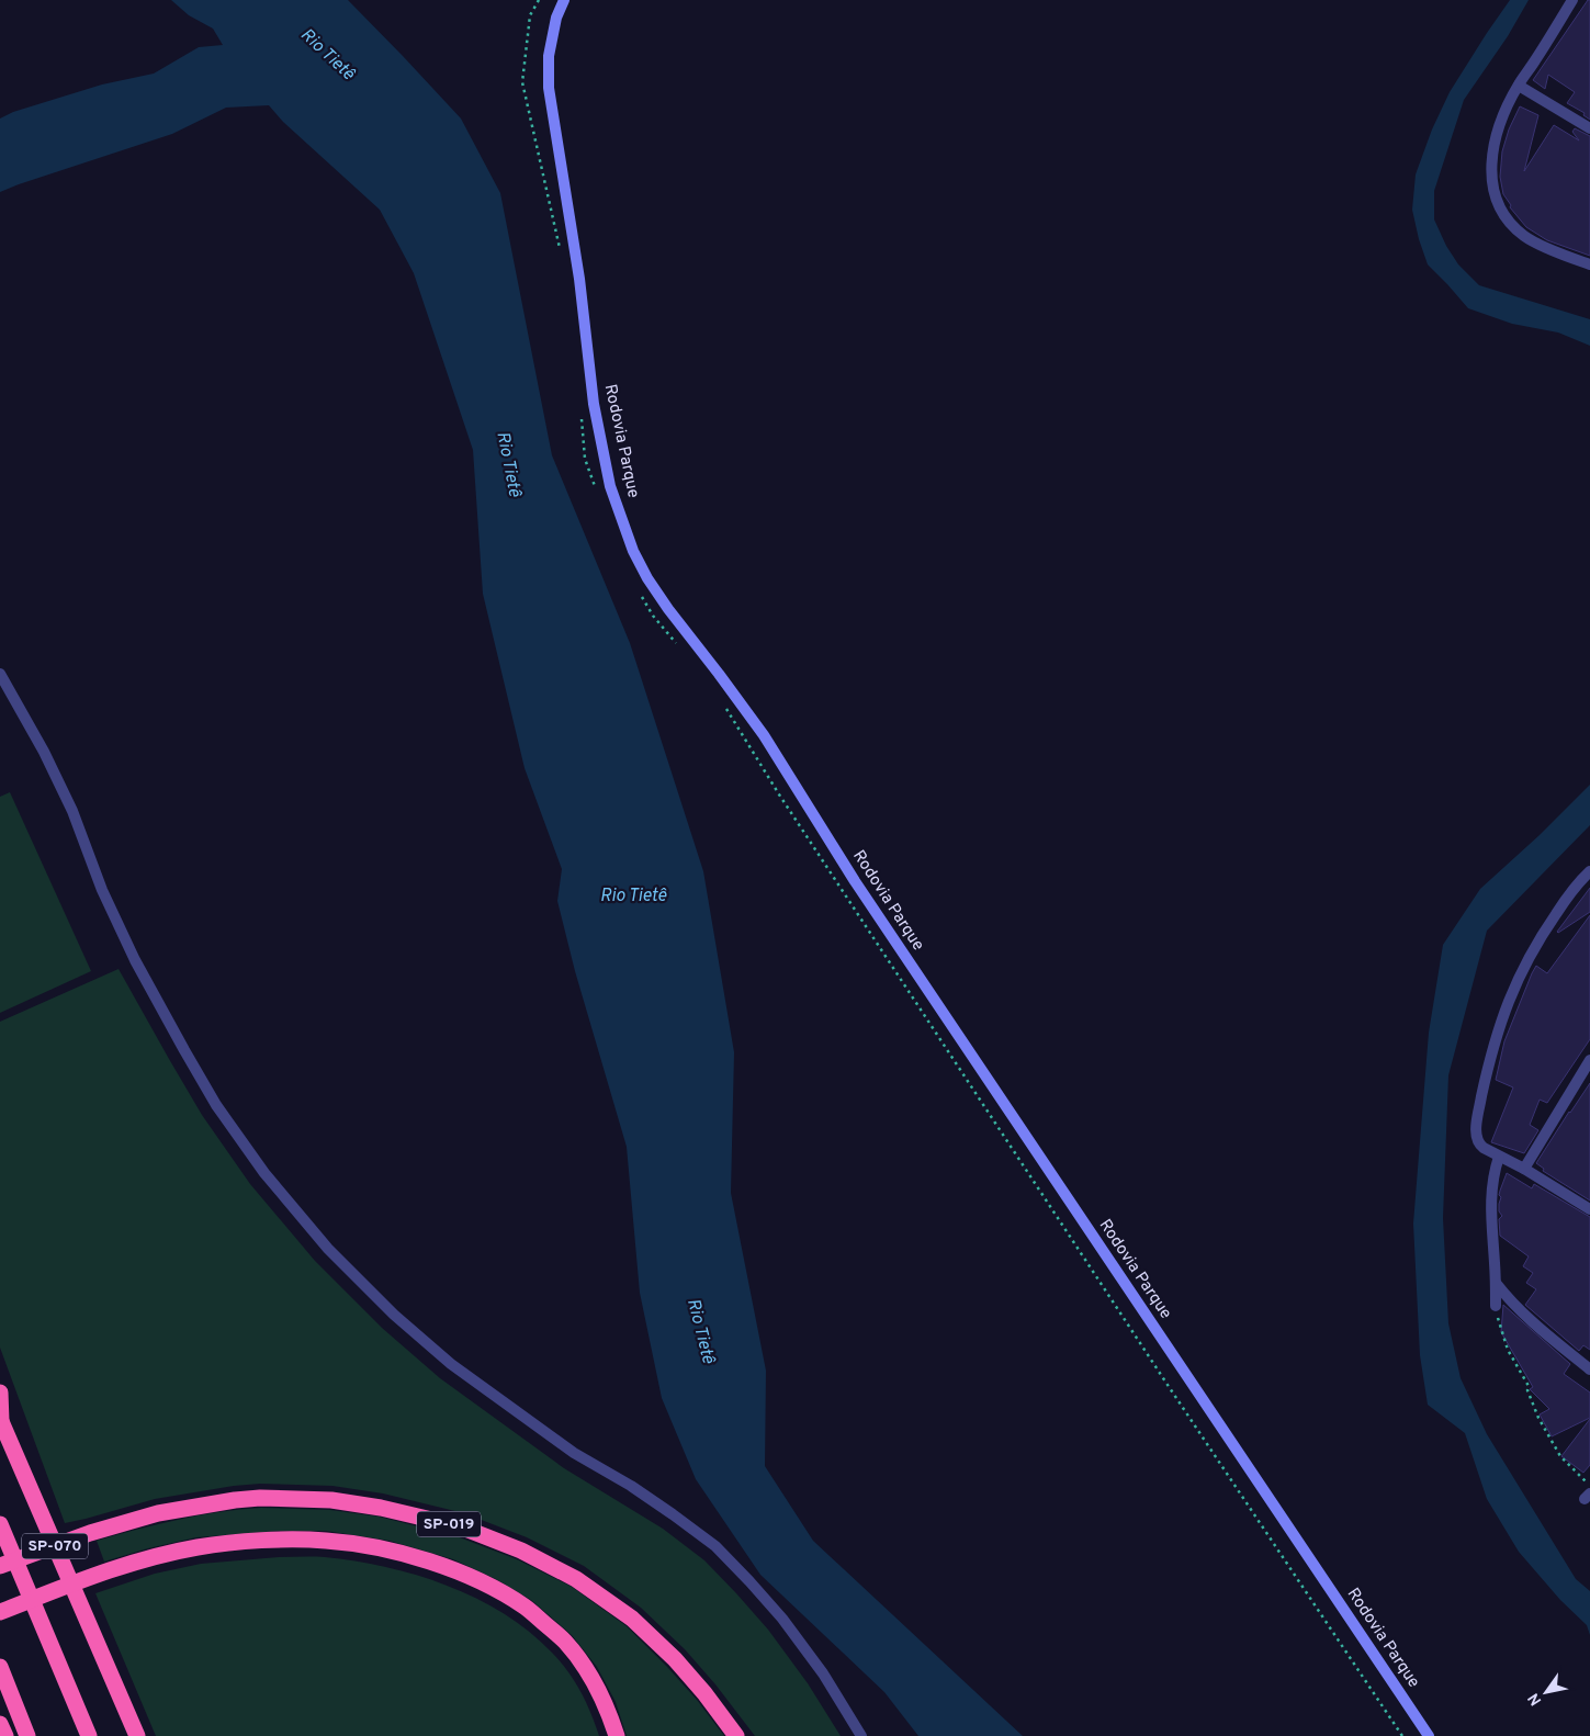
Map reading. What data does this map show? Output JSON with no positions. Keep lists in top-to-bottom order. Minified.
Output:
{"streets":{"highway":["SP-019","SP-070"],"street":["Rodovia Parque"]},"water":["Rio Tietê"],"north":"bottom left"}
